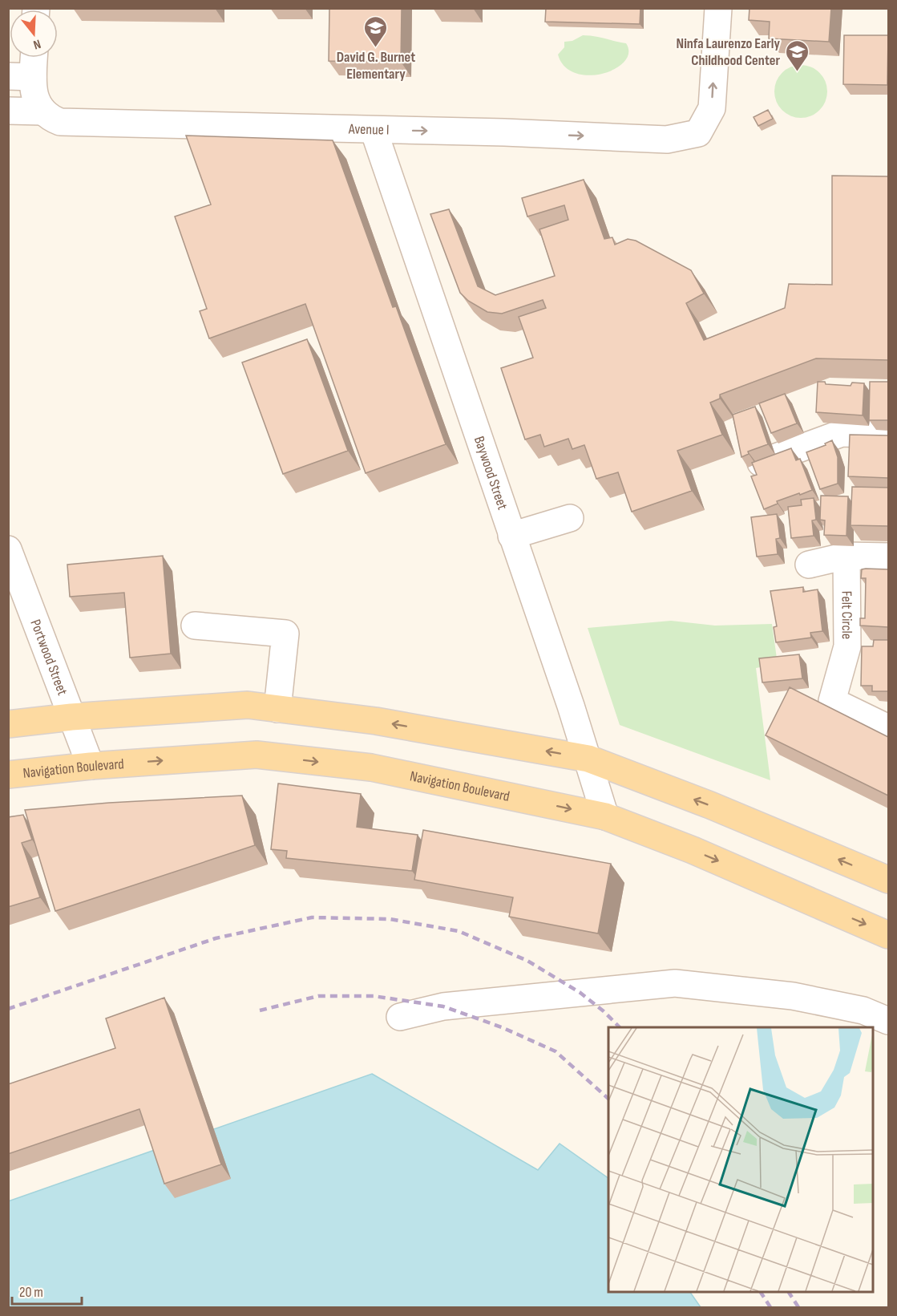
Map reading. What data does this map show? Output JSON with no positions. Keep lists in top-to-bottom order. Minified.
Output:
{"streets":{"main road":["Navigation Boulevard"],"street":["Avenue I","Baywood Street","Felt Circle","Portwood Street"]},"crossings":[["Avenue I","Baywood Street"],["Baywood Street","Navigation Boulevard"],["Portwood Street","Navigation Boulevard"]],"one_way":["Avenue I"],"places":{"school or university":["David G. Burnet Elementary","Ninfa Laurenzo Early Childhood Center"]},"scale_bar":"20 m","north":"bottom"}
